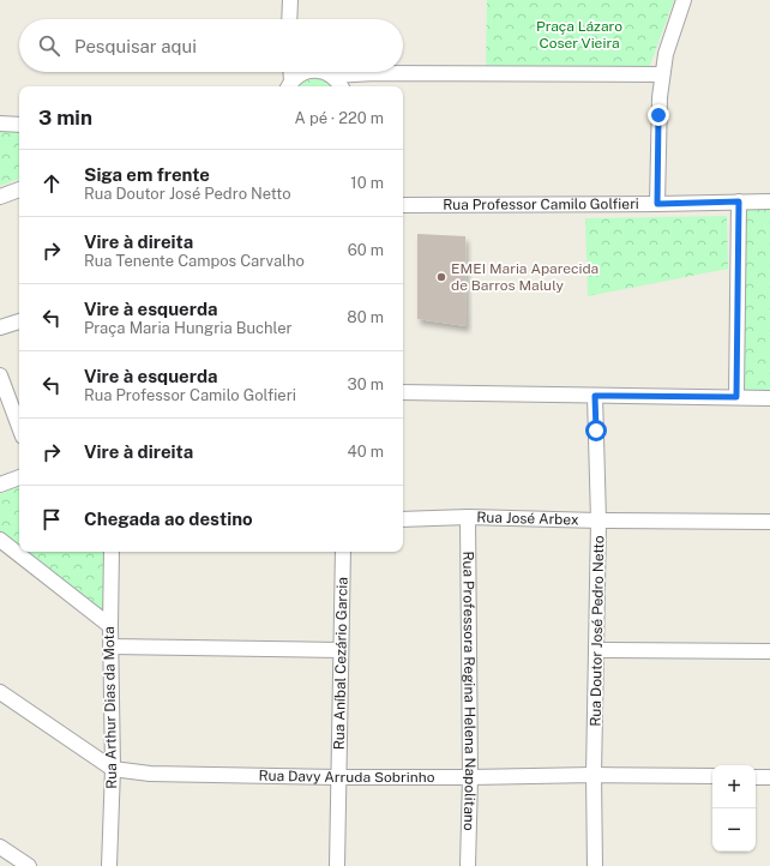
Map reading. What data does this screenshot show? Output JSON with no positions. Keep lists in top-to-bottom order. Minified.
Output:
{"streets":{"street":["Rua Professor Camilo Golfieri","Rua José Arbex","Rua Doutor José Pedro Netto","Rua Aníbal Cezário Garcia","Rua Professora Regina Helena Napolitano","Rua Arthur Dias da Mota","Rua Davy Arruda Sobrinho"]},"crossings":[["Rua José Arbex","Rua Doutor José Pedro Netto"],["Rua José Arbex","Rua Professora Regina Helena Napolitano"],["Rua Doutor José Pedro Netto","Rua Davy Arruda Sobrinho"],["Rua Aníbal Cezário Garcia","Rua Davy Arruda Sobrinho"],["Rua Professora Regina Helena Napolitano","Rua Davy Arruda Sobrinho"],["Rua Arthur Dias da Mota","Rua Davy Arruda Sobrinho"]],"parks":["Praça Lázaro Coser Vieira"],"places":["EMEI Maria Aparecida de Barros Maluly"],"page":{"search":"Pesquisar aqui","heading":["3 min","A pé · 220 m"],"list":[["Siga em frente","Rua Doutor José Pedro Netto","10 m"],["Vire à direita","Rua Tenente Campos Carvalho","60 m"],["Vire à esquerda","Praça Maria Hungria Buchler","80 m"],["Vire à esquerda","Rua Professor Camilo Golfieri","30 m"],["Vire à direita","40 m"],"Chegada ao destino"],"map_buttons":["+","−"]}}
